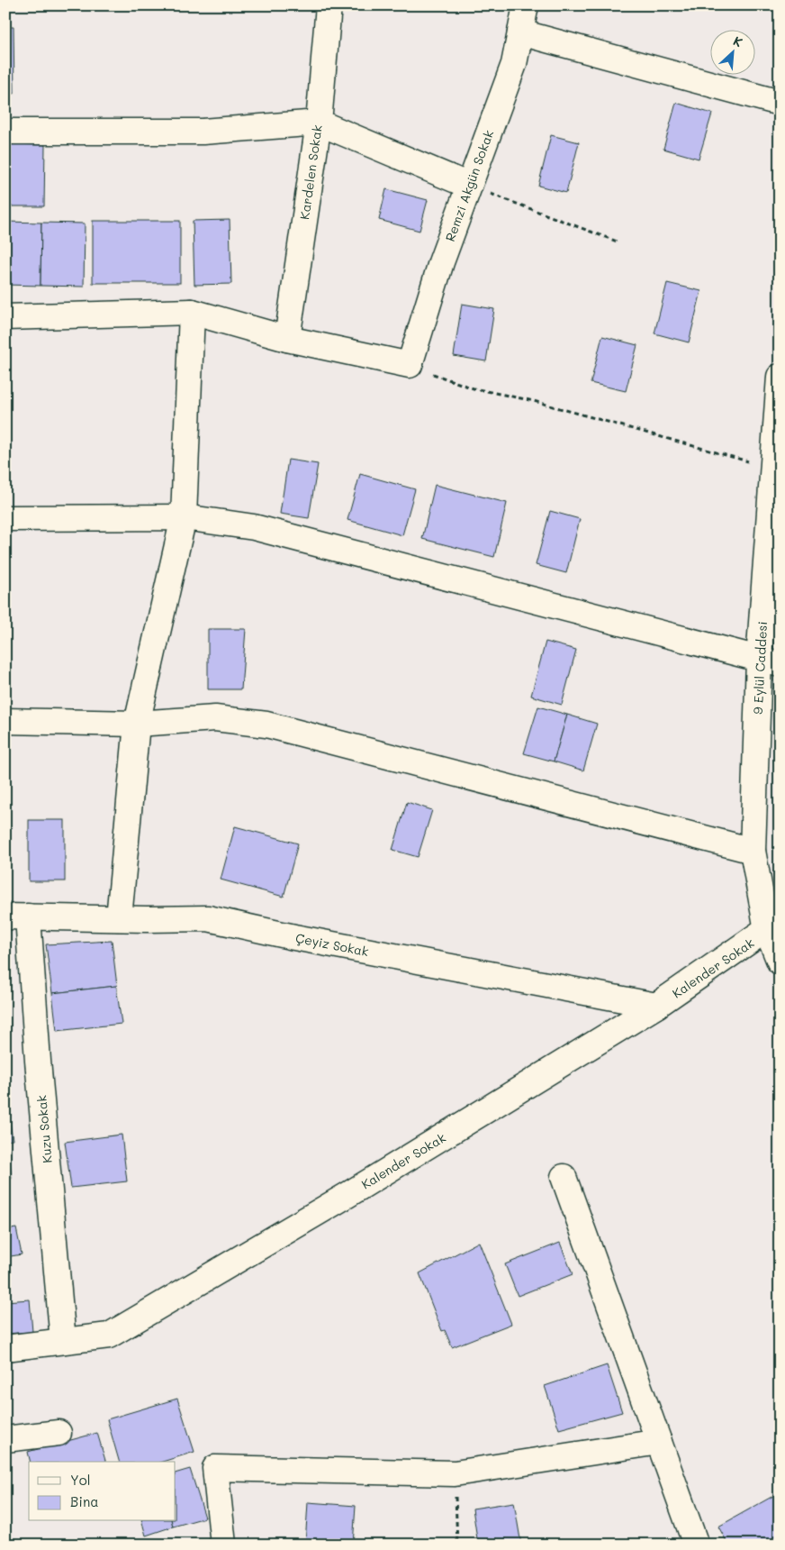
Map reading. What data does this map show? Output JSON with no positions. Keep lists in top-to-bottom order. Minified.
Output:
{"streets":{"street":["Kardelen Sokak","Remzi Akgün Sokak","9 Eylül Caddesi","Çeyiz Sokak","Kalender Sokak","Kuzu Sokak"]},"crossings":[["9 Eylül Caddesi","Kalender Sokak"],["Çeyiz Sokak","Kalender Sokak"],["Çeyiz Sokak","Kuzu Sokak"],["Kalender Sokak","Kuzu Sokak"]],"legend":["Yol","Bina"],"north":"top right"}
